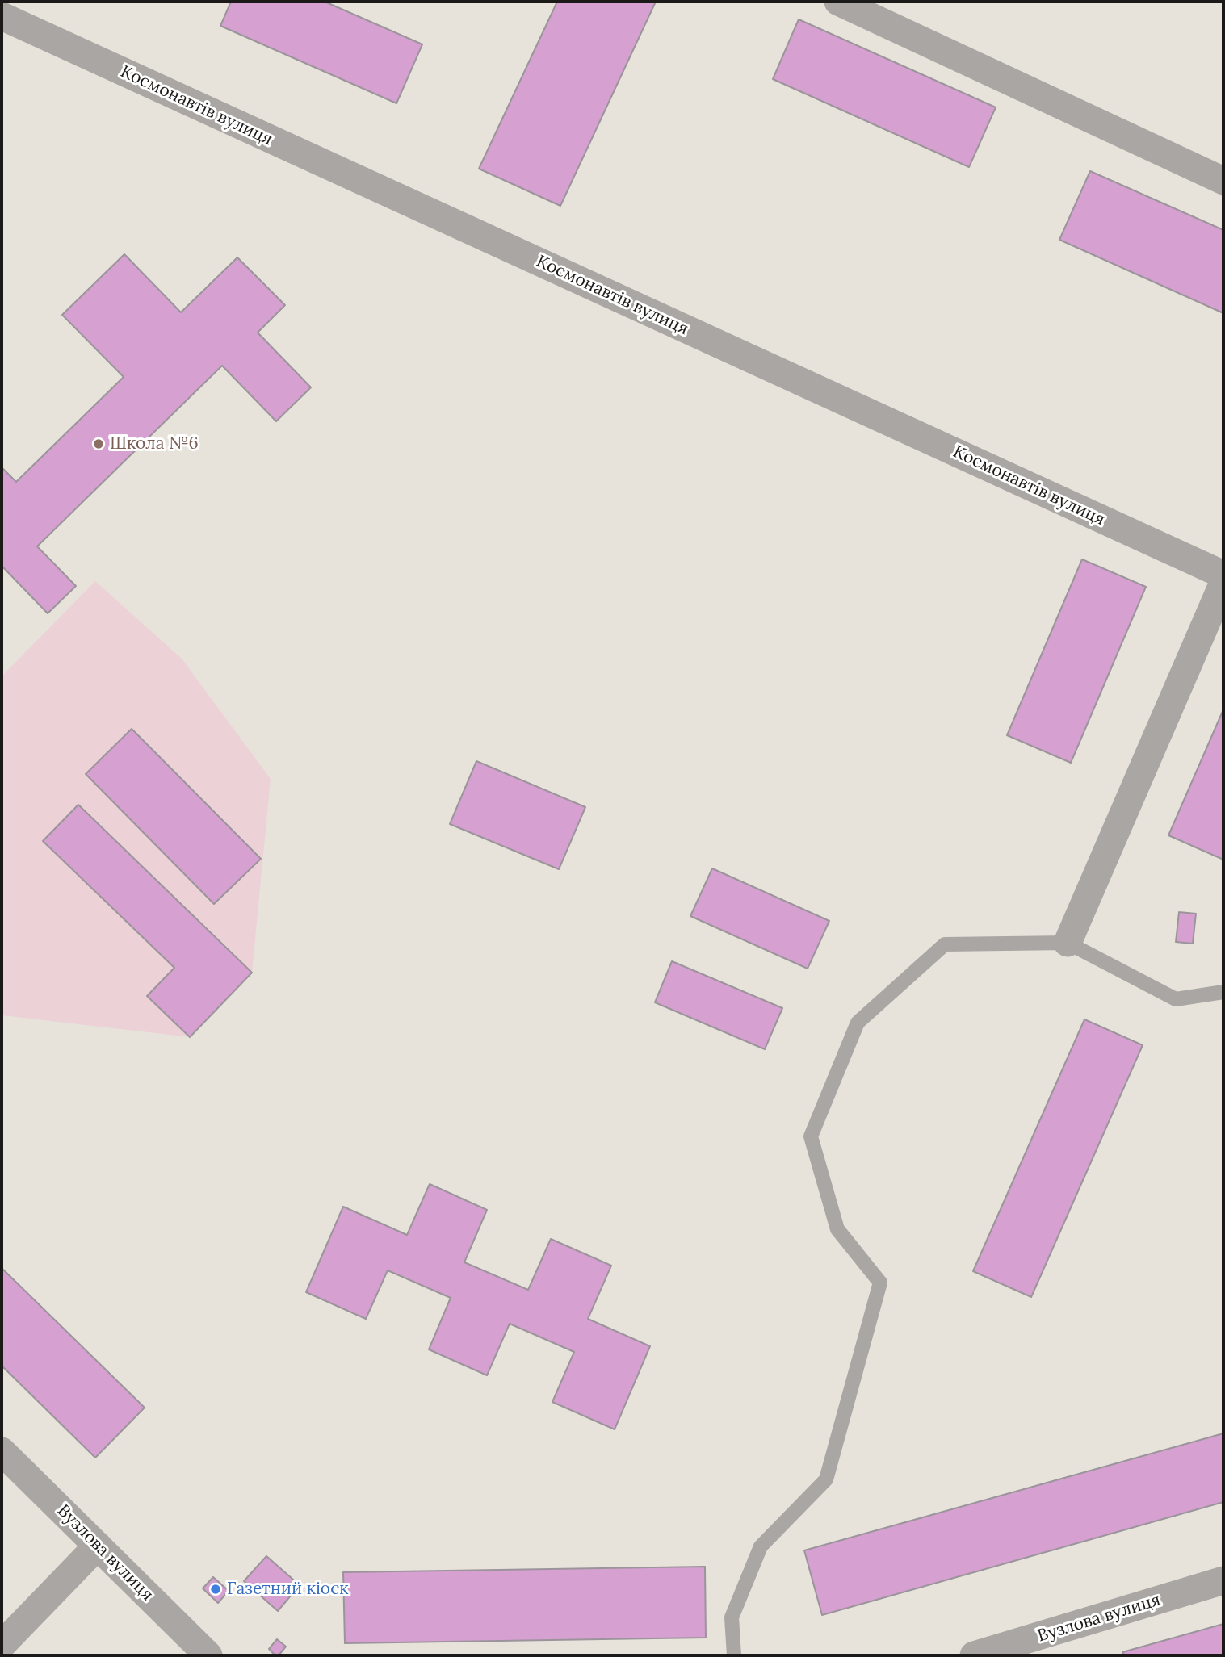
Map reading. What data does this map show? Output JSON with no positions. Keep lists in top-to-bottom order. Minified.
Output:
{"streets":{"street":["Космонавтів вулиця","Вузлова вулиця"]},"places":["Школа №6","Газетний кіоск"]}
